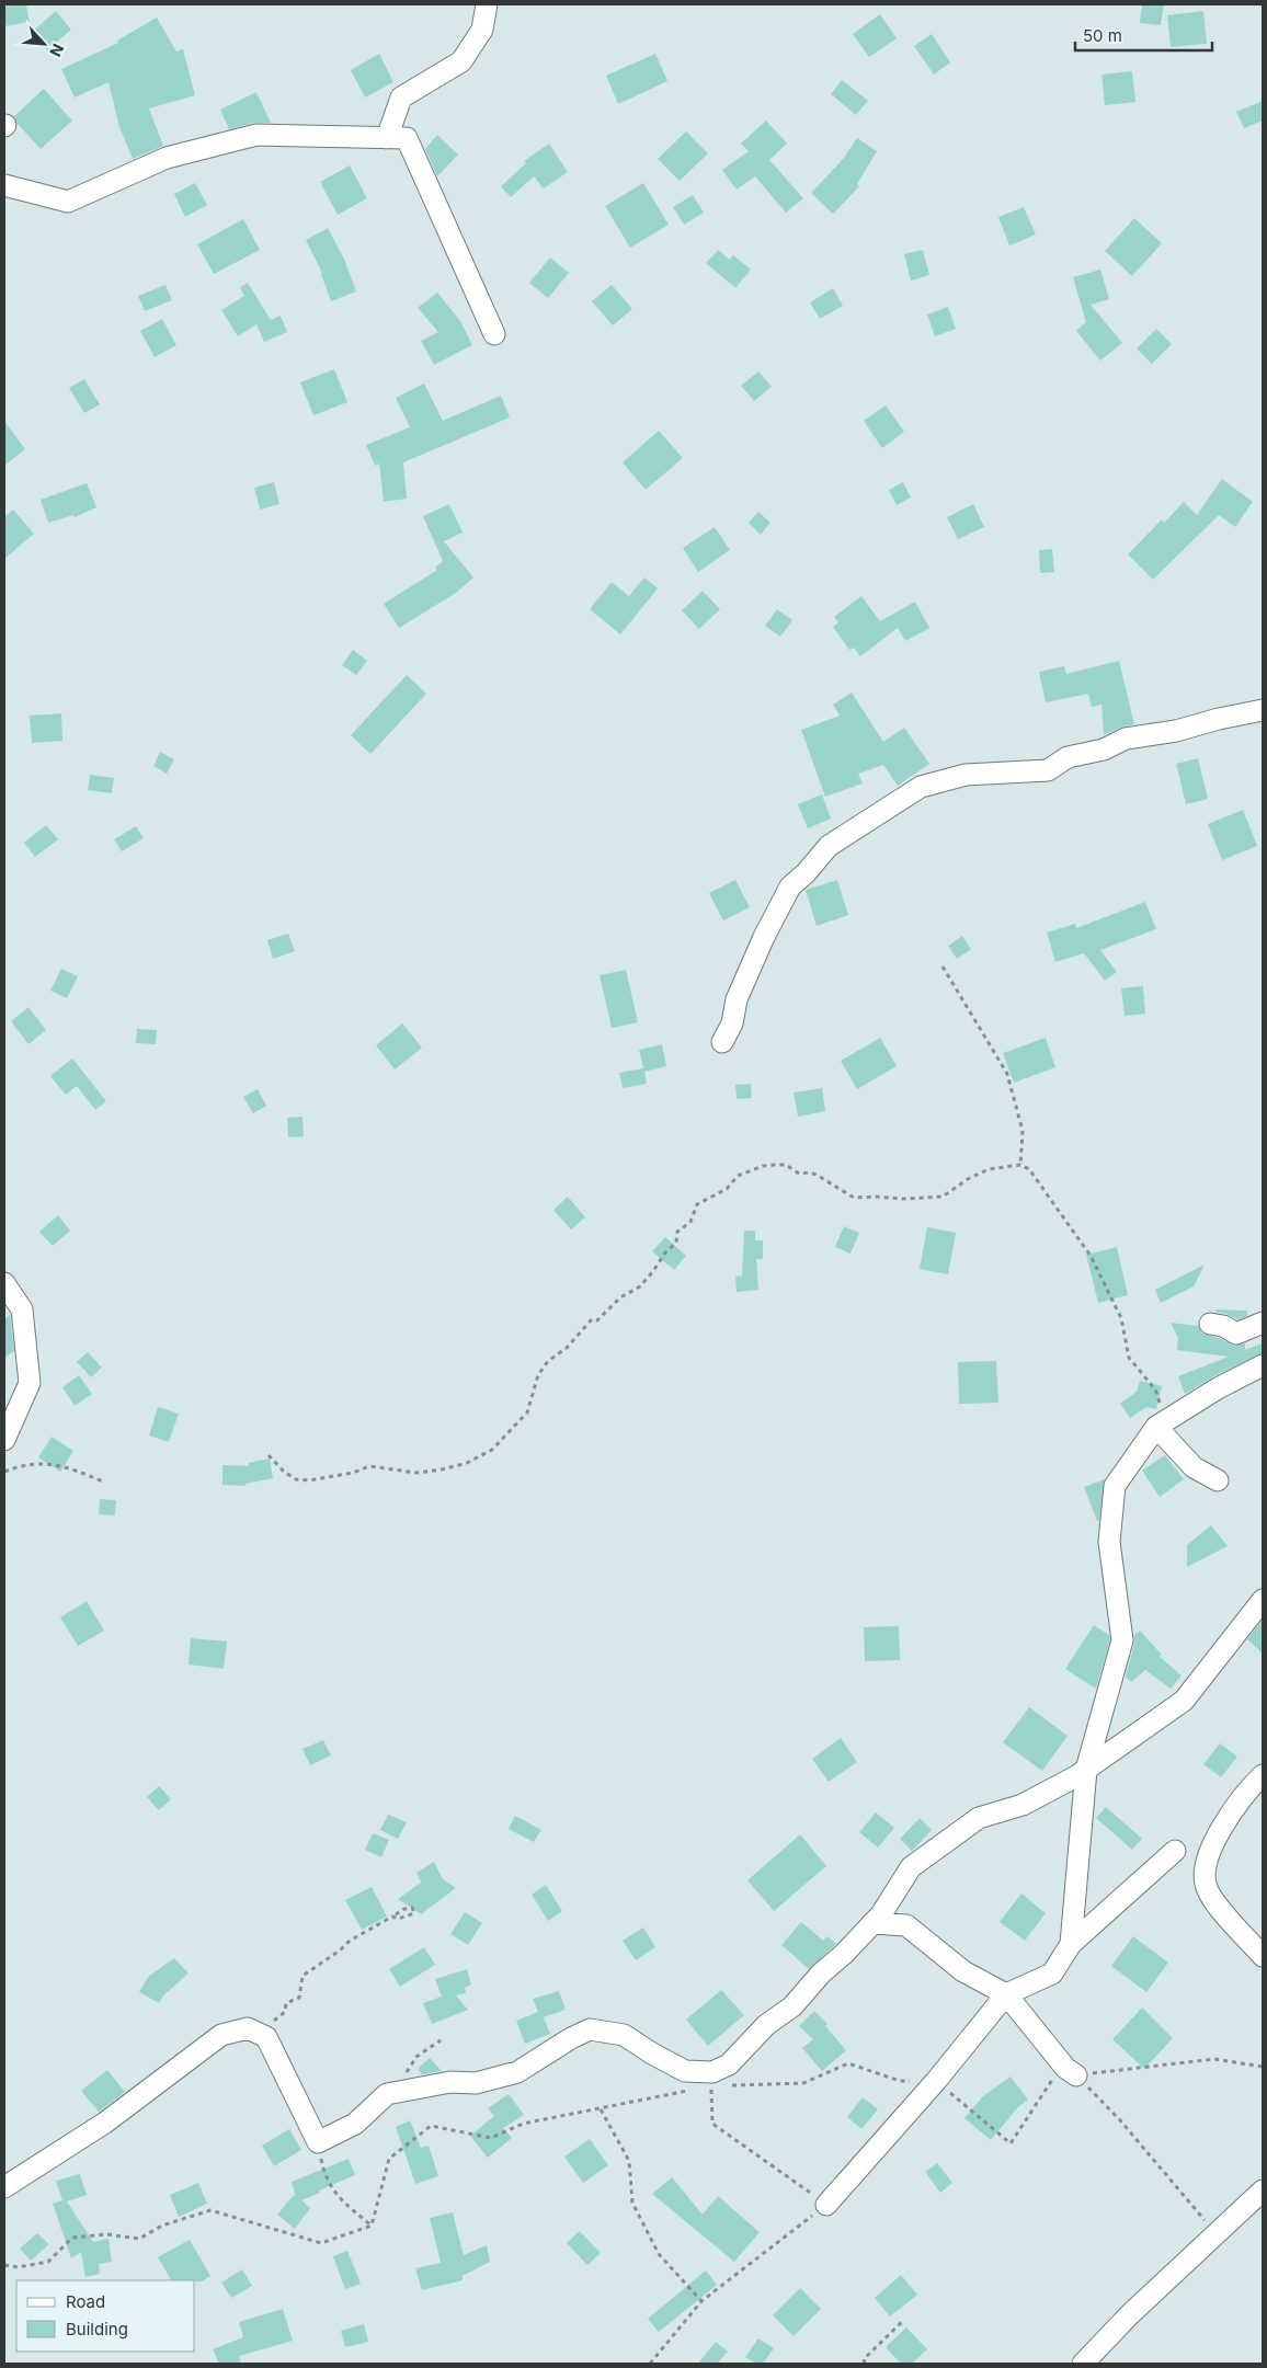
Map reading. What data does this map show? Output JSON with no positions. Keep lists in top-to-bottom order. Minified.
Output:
{"legend":["Road","Building"],"scale_bar":"50 m","north":"bottom right"}
